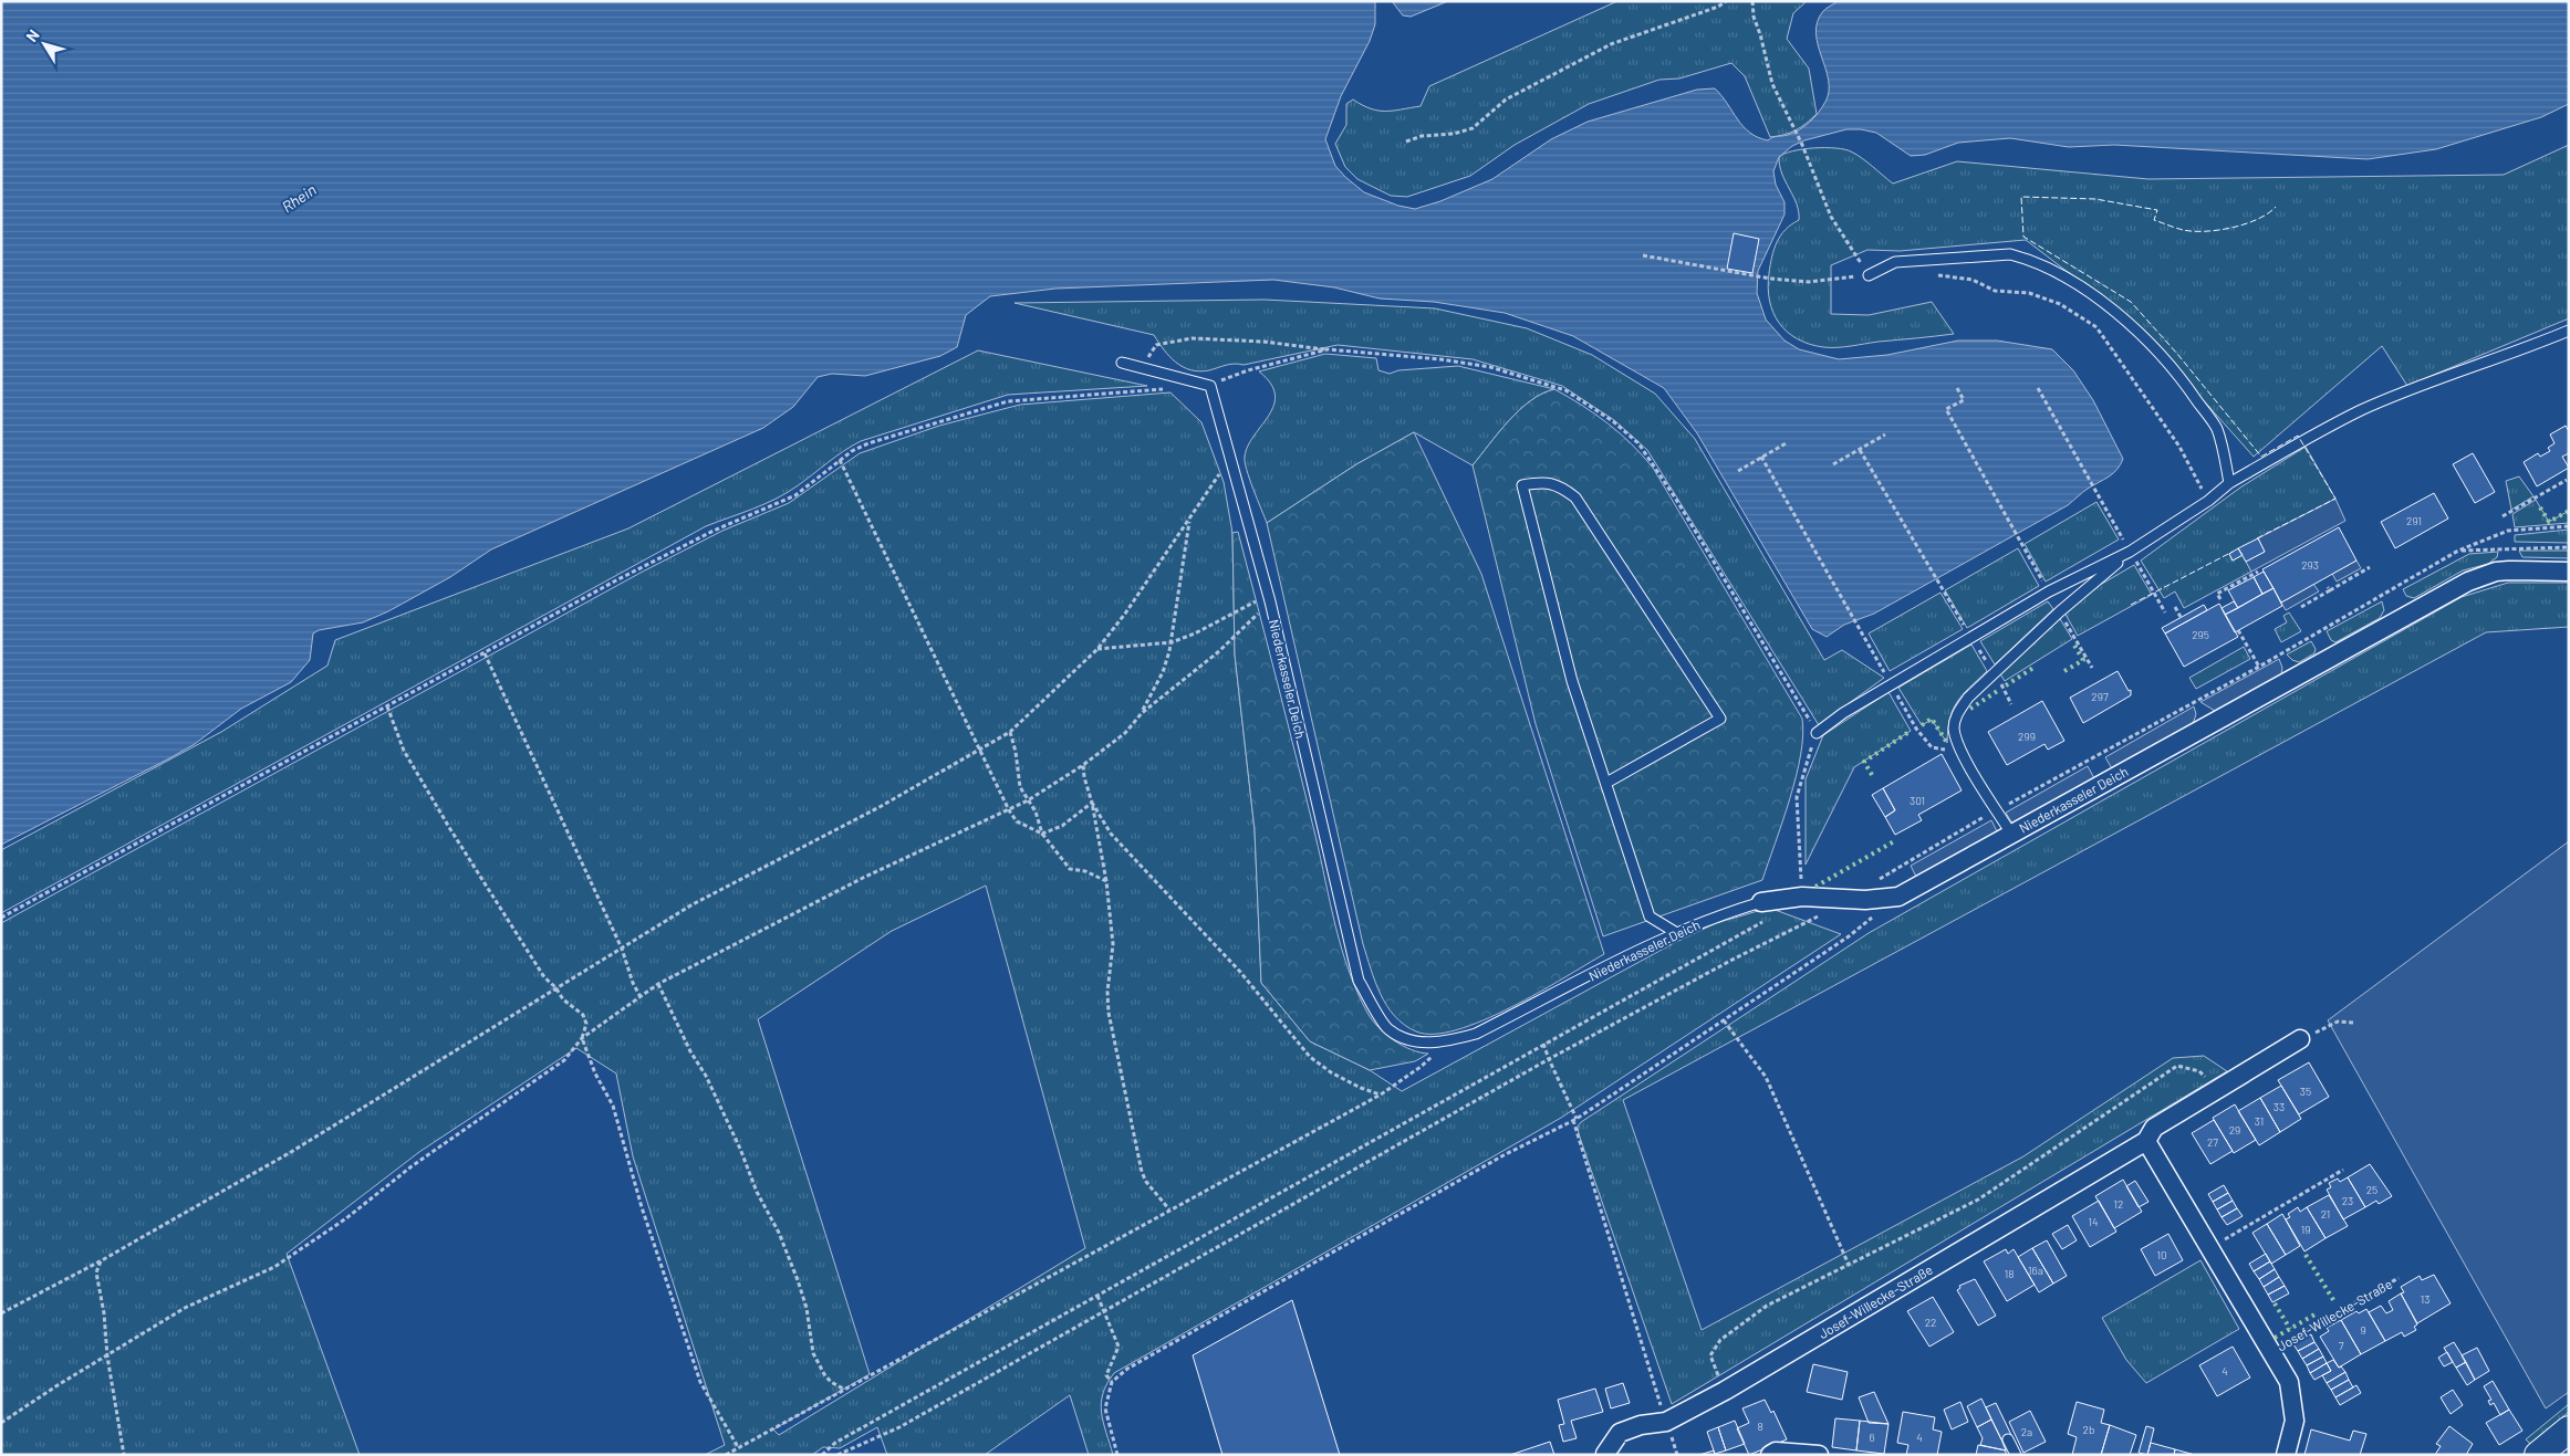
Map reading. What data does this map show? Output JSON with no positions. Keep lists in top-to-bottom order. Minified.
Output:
{"streets":{"street":["Niederkasseler Deich","Josef-Willecke-Straße"]},"water":["Rhein"],"house_numbers":["291","293","295","297","299","301","35","33","31","29","27","25","23","12","21","14","19","10","16a","18","13","22","9","7","4","8","2b","2a","6","4"],"north":"top left"}
